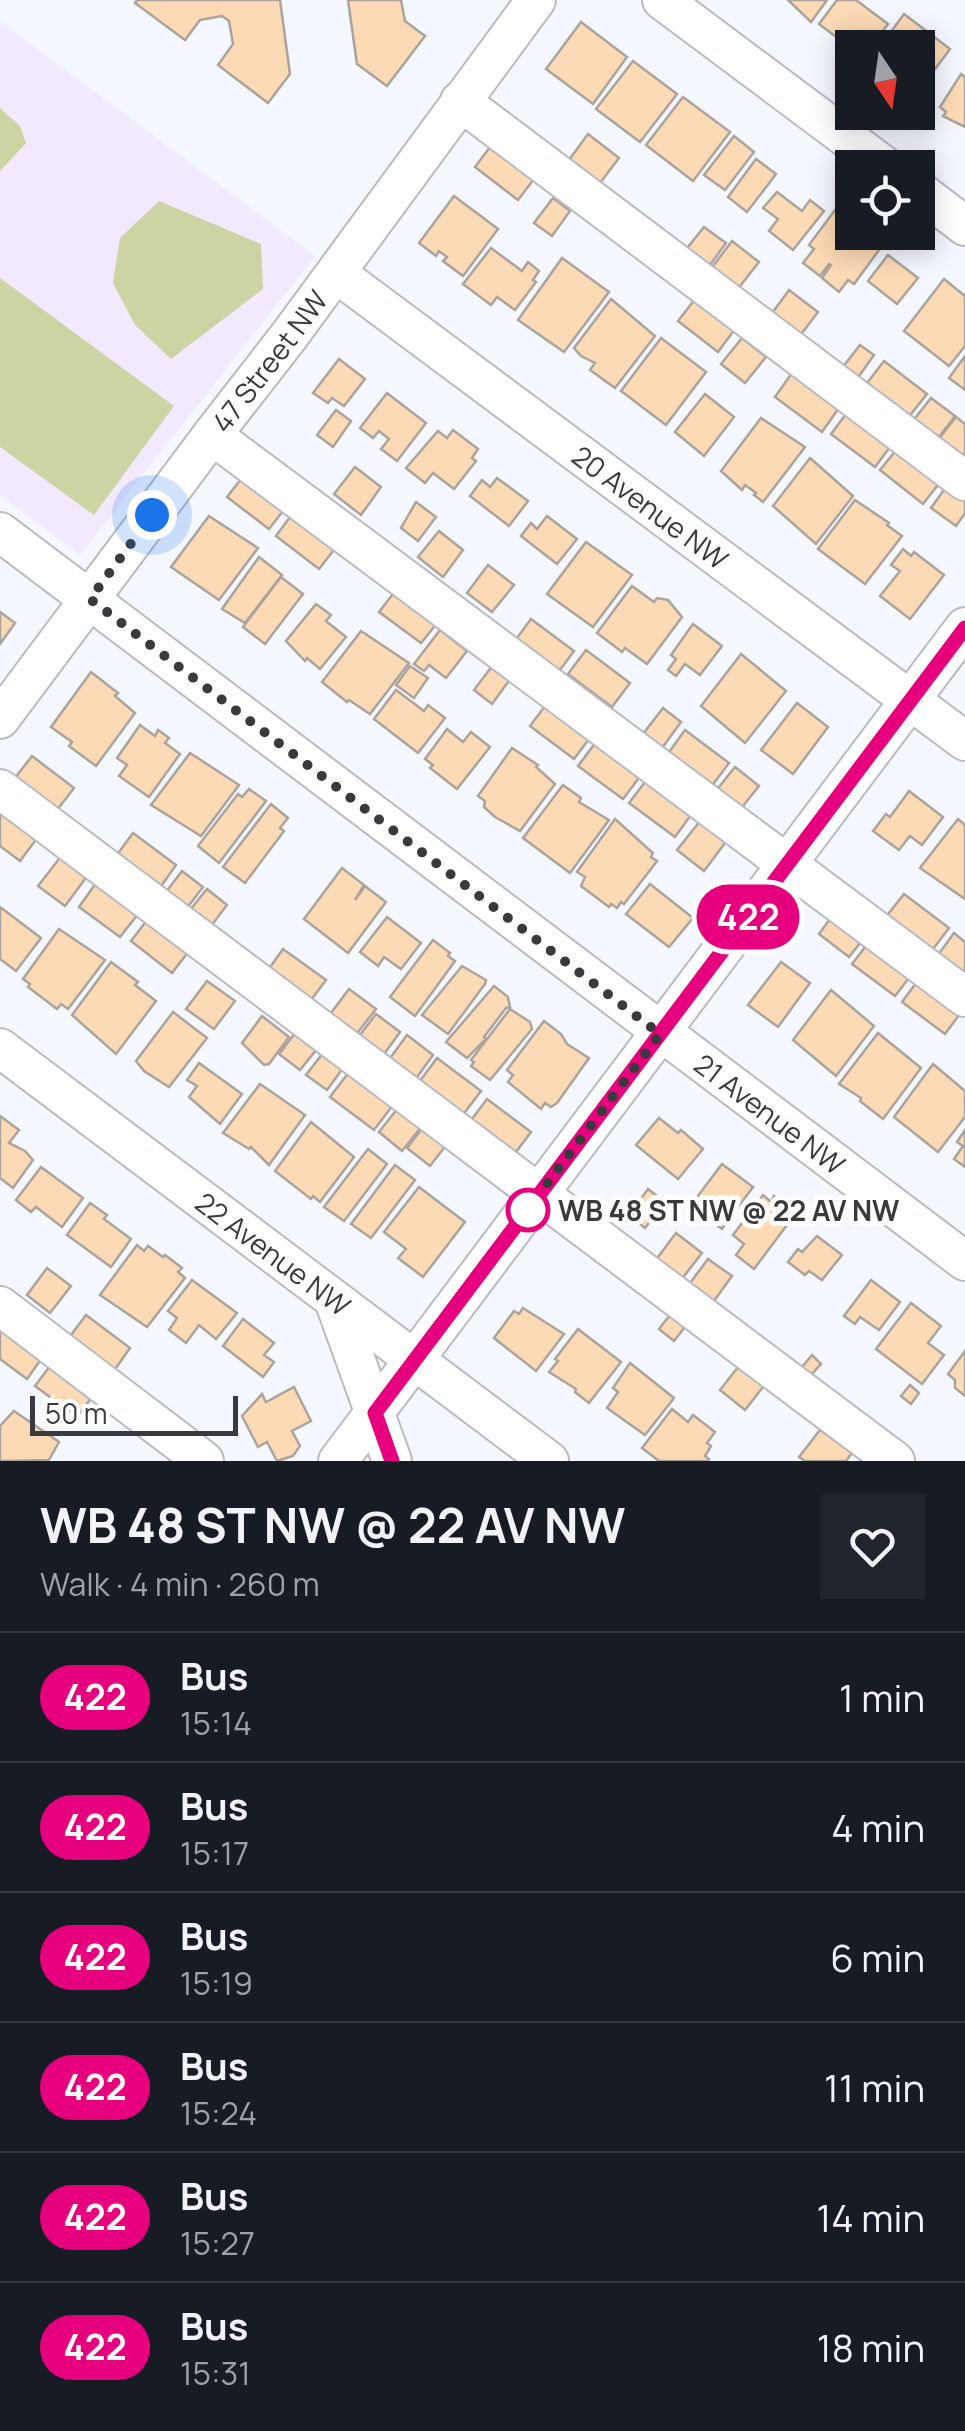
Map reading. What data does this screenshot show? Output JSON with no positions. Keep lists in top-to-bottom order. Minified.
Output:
{"streets":{"street":["47 Street NW","20 Avenue NW","21 Avenue NW","22 Avenue NW"]},"crossings":[["47 Street NW","20 Avenue NW"],["47 Street NW","21 Avenue NW"]],"places":["WB 48 ST NW @ 22 AV NW"],"lines":["bus line 422"],"scale_bar":"50 m","north":"bottom","page":{"on_map":"422","scale":"50 m","heading":["WB 48 ST NW @ 22 AV NW","Walk · 4 min · 260 m"],"list":[{"mark":"422","name":"Bus","note":"15:14","value":"1 min"},{"mark":"422","name":"Bus","note":"15:17","value":"4 min"},{"mark":"422","name":"Bus","note":"15:19","value":"6 min"},{"mark":"422","name":"Bus","note":"15:24","value":"11 min"},{"mark":"422","name":"Bus","note":"15:27","value":"14 min"},{"mark":"422","name":"Bus","note":"15:31","value":"18 min"}]}}
